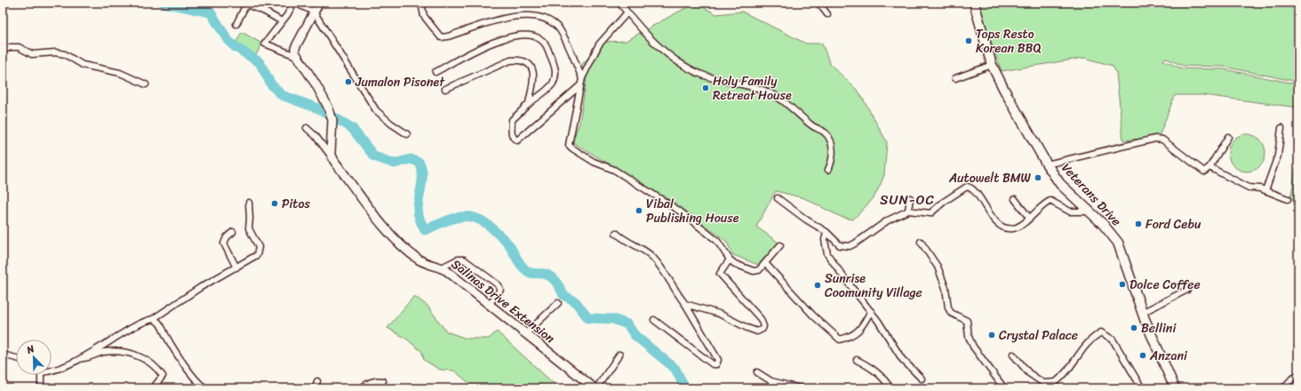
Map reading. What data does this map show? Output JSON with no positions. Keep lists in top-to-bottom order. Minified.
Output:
{"streets":{"main road":["Veterans Drive"],"street":["Salinas Drive Extension"]},"districts":["SUN-OC"],"places":["Tops Resto Korean BBQ","Jumalon Pisonet","Holy Family Retreat House","Autowelt BMW","Pitos","Vibal Publishing House","Ford Cebu","Dolce Coffee","Sunrise Coomunity Village","Bellini","Crystal Palace","Anzani"],"north":"top left"}
